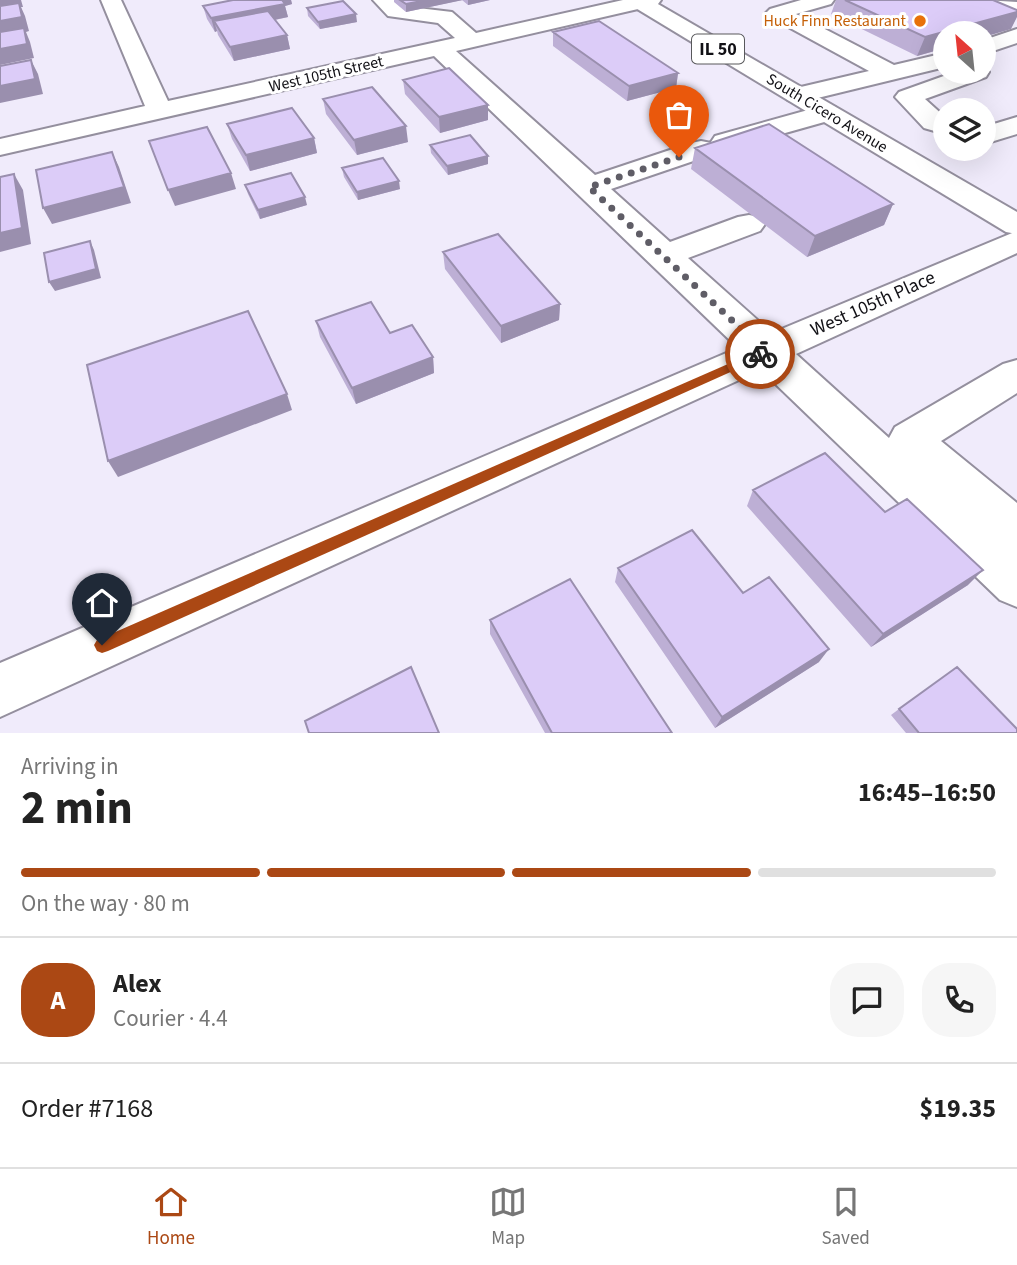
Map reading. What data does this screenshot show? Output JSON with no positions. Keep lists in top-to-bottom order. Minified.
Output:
{"streets":{"street":["IL 50","West 105th Street","South Cicero Avenue","West 105th Place"]},"crossings":[["West 105th Street","South Cicero Avenue"]],"places":["Huck Finn Restaurant"],"north":"top left","page":{"heading":["2 min","Arriving in","16:45–16:50"],"panel":["Alex","Courier · 4.4","Order #7168","$19.35"],"bar":"On the way · 80 m","round":"A","tabs":["Home","Map","Saved"]}}
